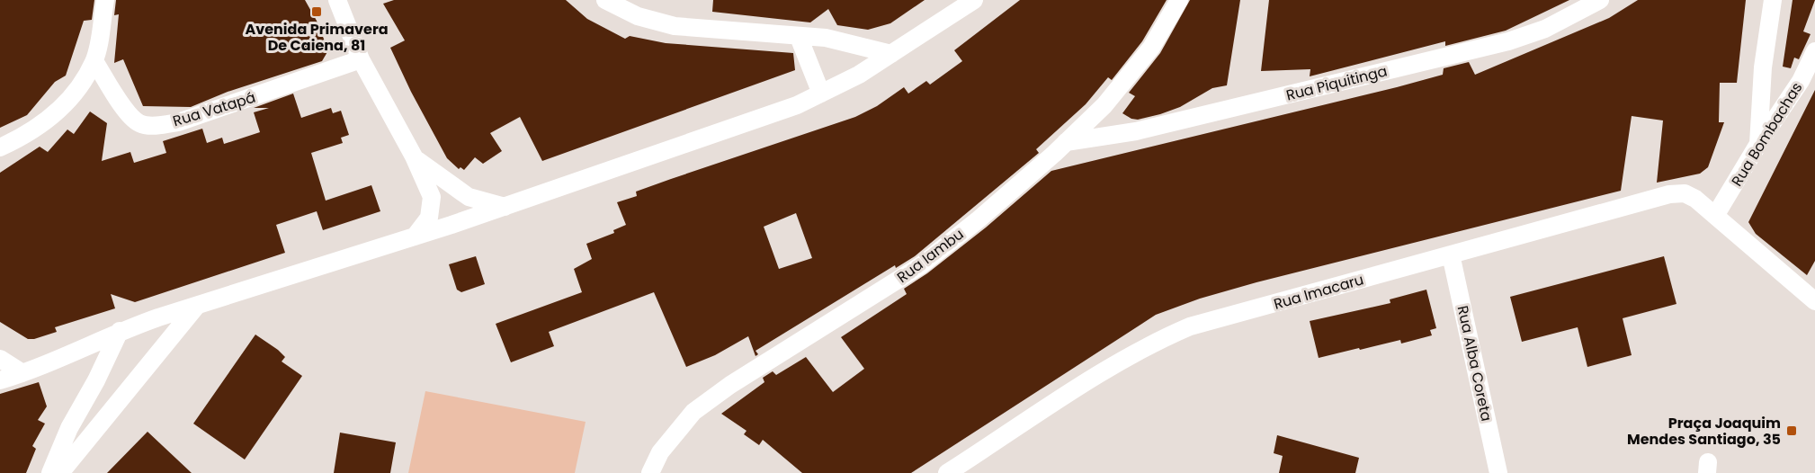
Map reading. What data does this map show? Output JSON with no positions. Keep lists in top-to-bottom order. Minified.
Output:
{"streets":{"street":["Rua Piquitinga","Rua Vatapá","Rua Bombachas","Rua Iambu","Rua Imacaru","Rua Alba Coreta"]},"crossings":[["Rua Piquitinga","Rua Iambu"],["Rua Bombachas","Rua Imacaru"],["Rua Imacaru","Rua Alba Coreta"]],"places":{"transit":["Avenida Primavera De Caiena, 81","Praça Joaquim Mendes Santiago, 35"]}}
